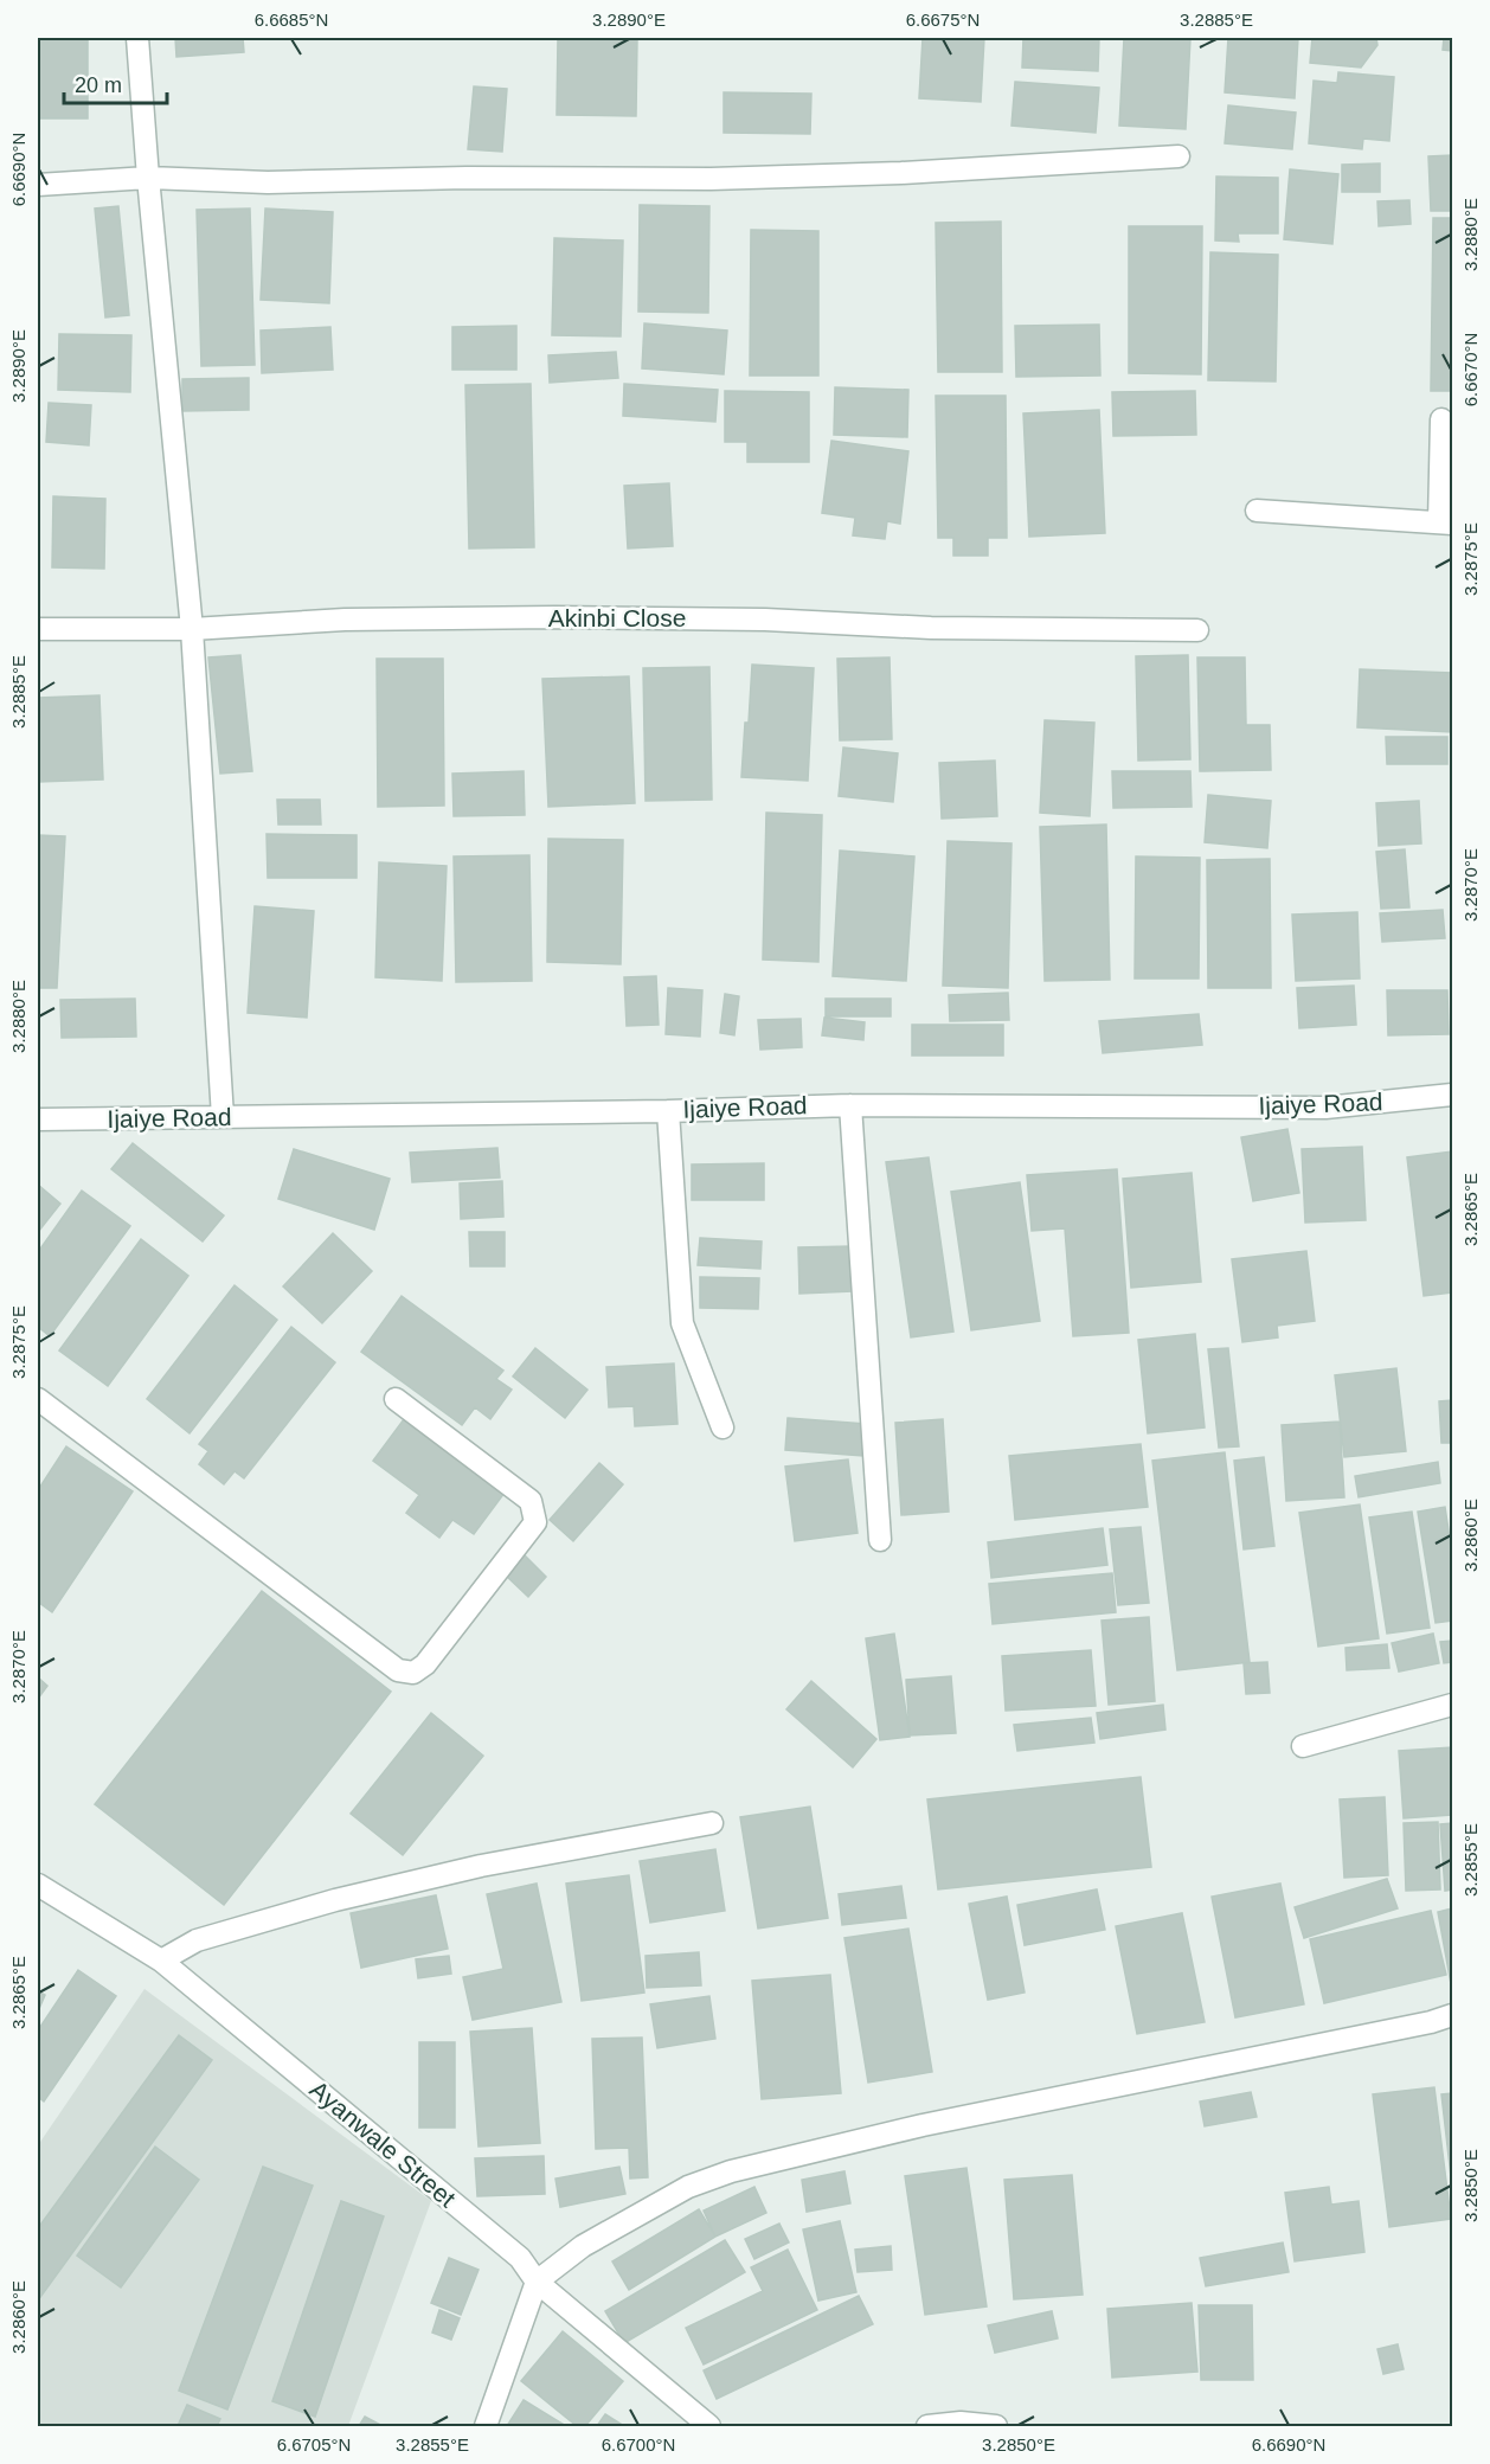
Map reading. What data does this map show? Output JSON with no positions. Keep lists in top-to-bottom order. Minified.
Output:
{"streets":{"street":["Akinbi Close","Ijaiye Road","Ayanwale Street"]},"scale_bar":"20 m","coordinates":["6.6685°N","3.2890°E","6.6675°N","3.2885°E","6.6690°N","3.2880°E","6.6670°N","3.2875°E","3.2870°E","3.2865°E","3.2860°E","3.2855°E","3.2850°E","6.6705°N","6.6700°N"]}
